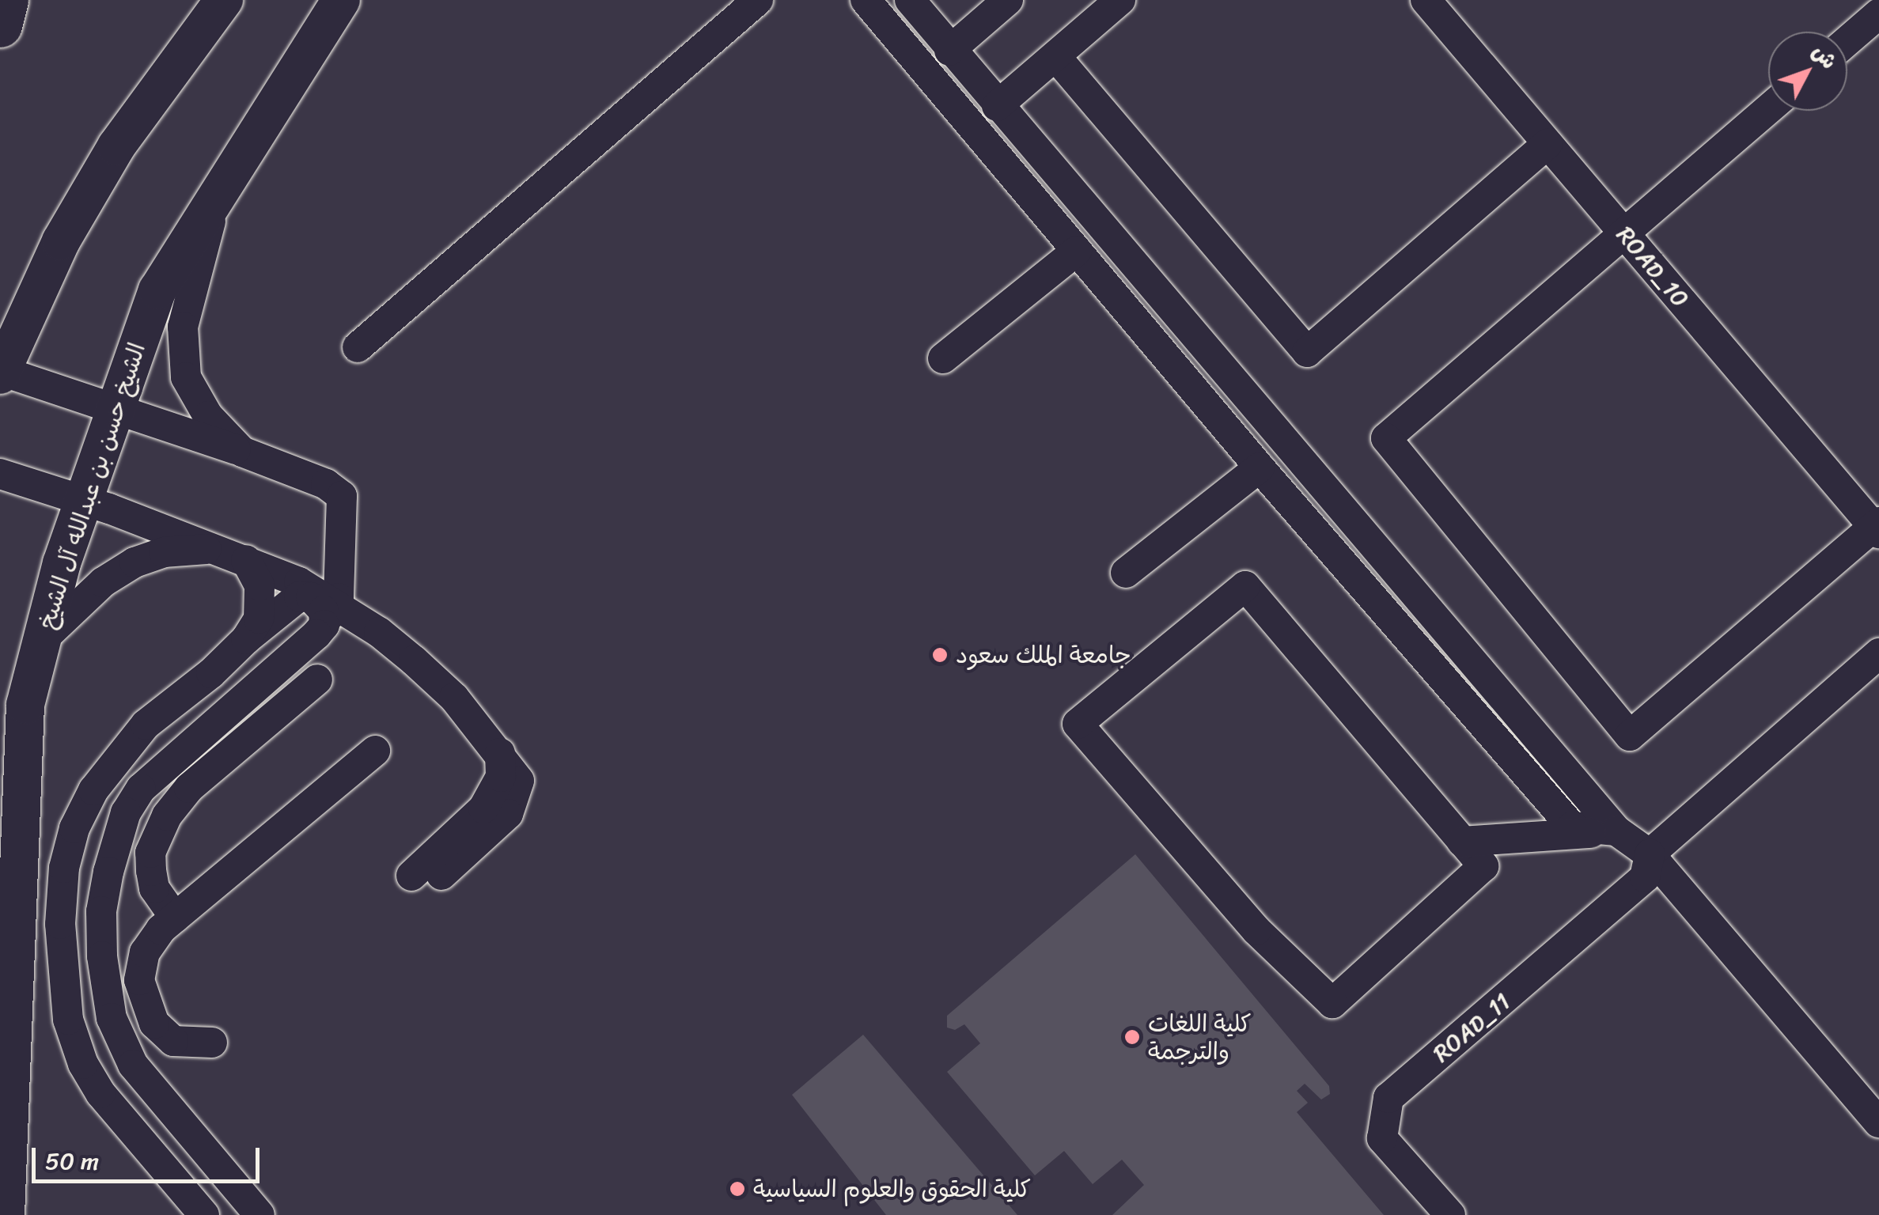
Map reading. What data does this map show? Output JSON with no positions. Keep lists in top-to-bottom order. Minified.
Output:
{"streets":{"main road":["الشيخ حسن بن عبدالله آل الشيخ"],"lane":["ROAD_10","ROAD_11"]},"places":["جامعة الملك سعود","كلية اللغات والترجمة","كلية الحقوق والعلوم السياسية"],"scale_bar":"50 m","north":"top right"}
